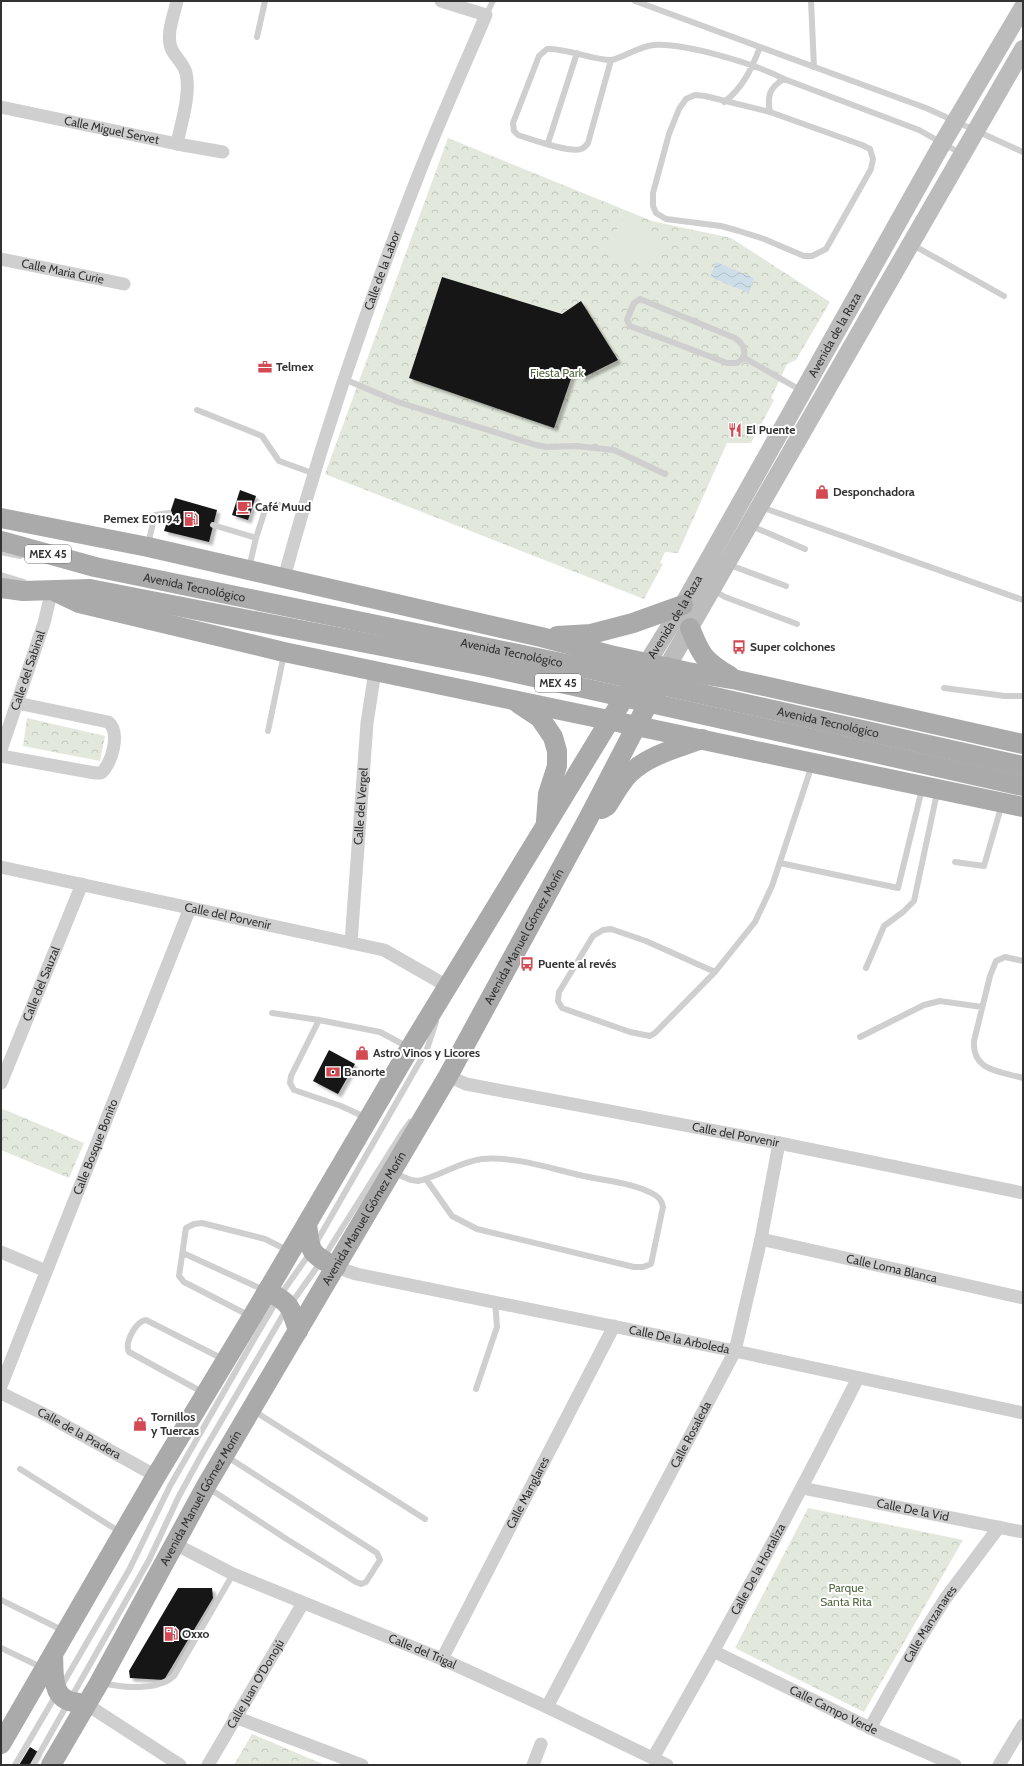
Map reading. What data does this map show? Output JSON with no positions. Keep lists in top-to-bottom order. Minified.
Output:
{"streets":{"main road":["Avenida de la Raza","MEX 45","Avenida Tecnológico","Avenida Manuel Gómez Morín"],"street":["Calle Miguel Servet","Calle de la Labor","Calle Maria Curie","Calle del Sabinal","Calle del Vergel","Calle del Porvenir","Calle del Sauzal","Calle Bosque Bonito","Calle Loma Blanca","Calle De la Arboleda","Calle de la Pradera","Calle Rosaleda","Calle Manglares","Calle De la Vid","Calle De la Hortaliza","Calle Manzanares","Calle del Trigal","Calle Juan O'Donojú","Calle Campo Verde"]},"crossings":[["Avenida de la Raza","Avenida Manuel Gómez Morín"],["Avenida Tecnológico","Calle del Sabinal"],["Calle del Vergel","Calle del Porvenir"],["Calle del Porvenir","Avenida Manuel Gómez Morín"],["Calle del Porvenir","Calle del Sauzal"],["Calle del Porvenir","Calle Bosque Bonito"],["Calle del Porvenir","Calle Rosaleda"],["Avenida Manuel Gómez Morín","Calle De la Arboleda"],["Avenida Manuel Gómez Morín","Calle del Trigal"],["Calle Loma Blanca","Calle Rosaleda"],["Calle De la Arboleda","Calle Rosaleda"],["Calle De la Arboleda","Calle Manglares"],["Calle De la Arboleda","Calle De la Hortaliza"],["Calle Rosaleda","Calle del Trigal"],["Calle Manglares","Calle del Trigal"],["Calle De la Vid","Calle De la Hortaliza"],["Calle De la Vid","Calle Manzanares"],["Calle De la Hortaliza","Calle del Trigal"],["Calle De la Hortaliza","Calle Campo Verde"],["Calle Manzanares","Calle Campo Verde"],["Calle del Trigal","Calle Juan O'Donojú"]],"parks":["Fiesta Park","Parque Santa Rita"],"places":{"office":["Telmex"],"restaurant":["El Puente"],"shop":["Desponchadora","Astro Vinos y Licores","Tornillos y Tuercas"],"cafe":["Café Muud"],"fuel station":["Pemex E01194","Oxxo"],"bus stop":["Super colchones","Puente al revés"],"bank":["Banorte"]}}
